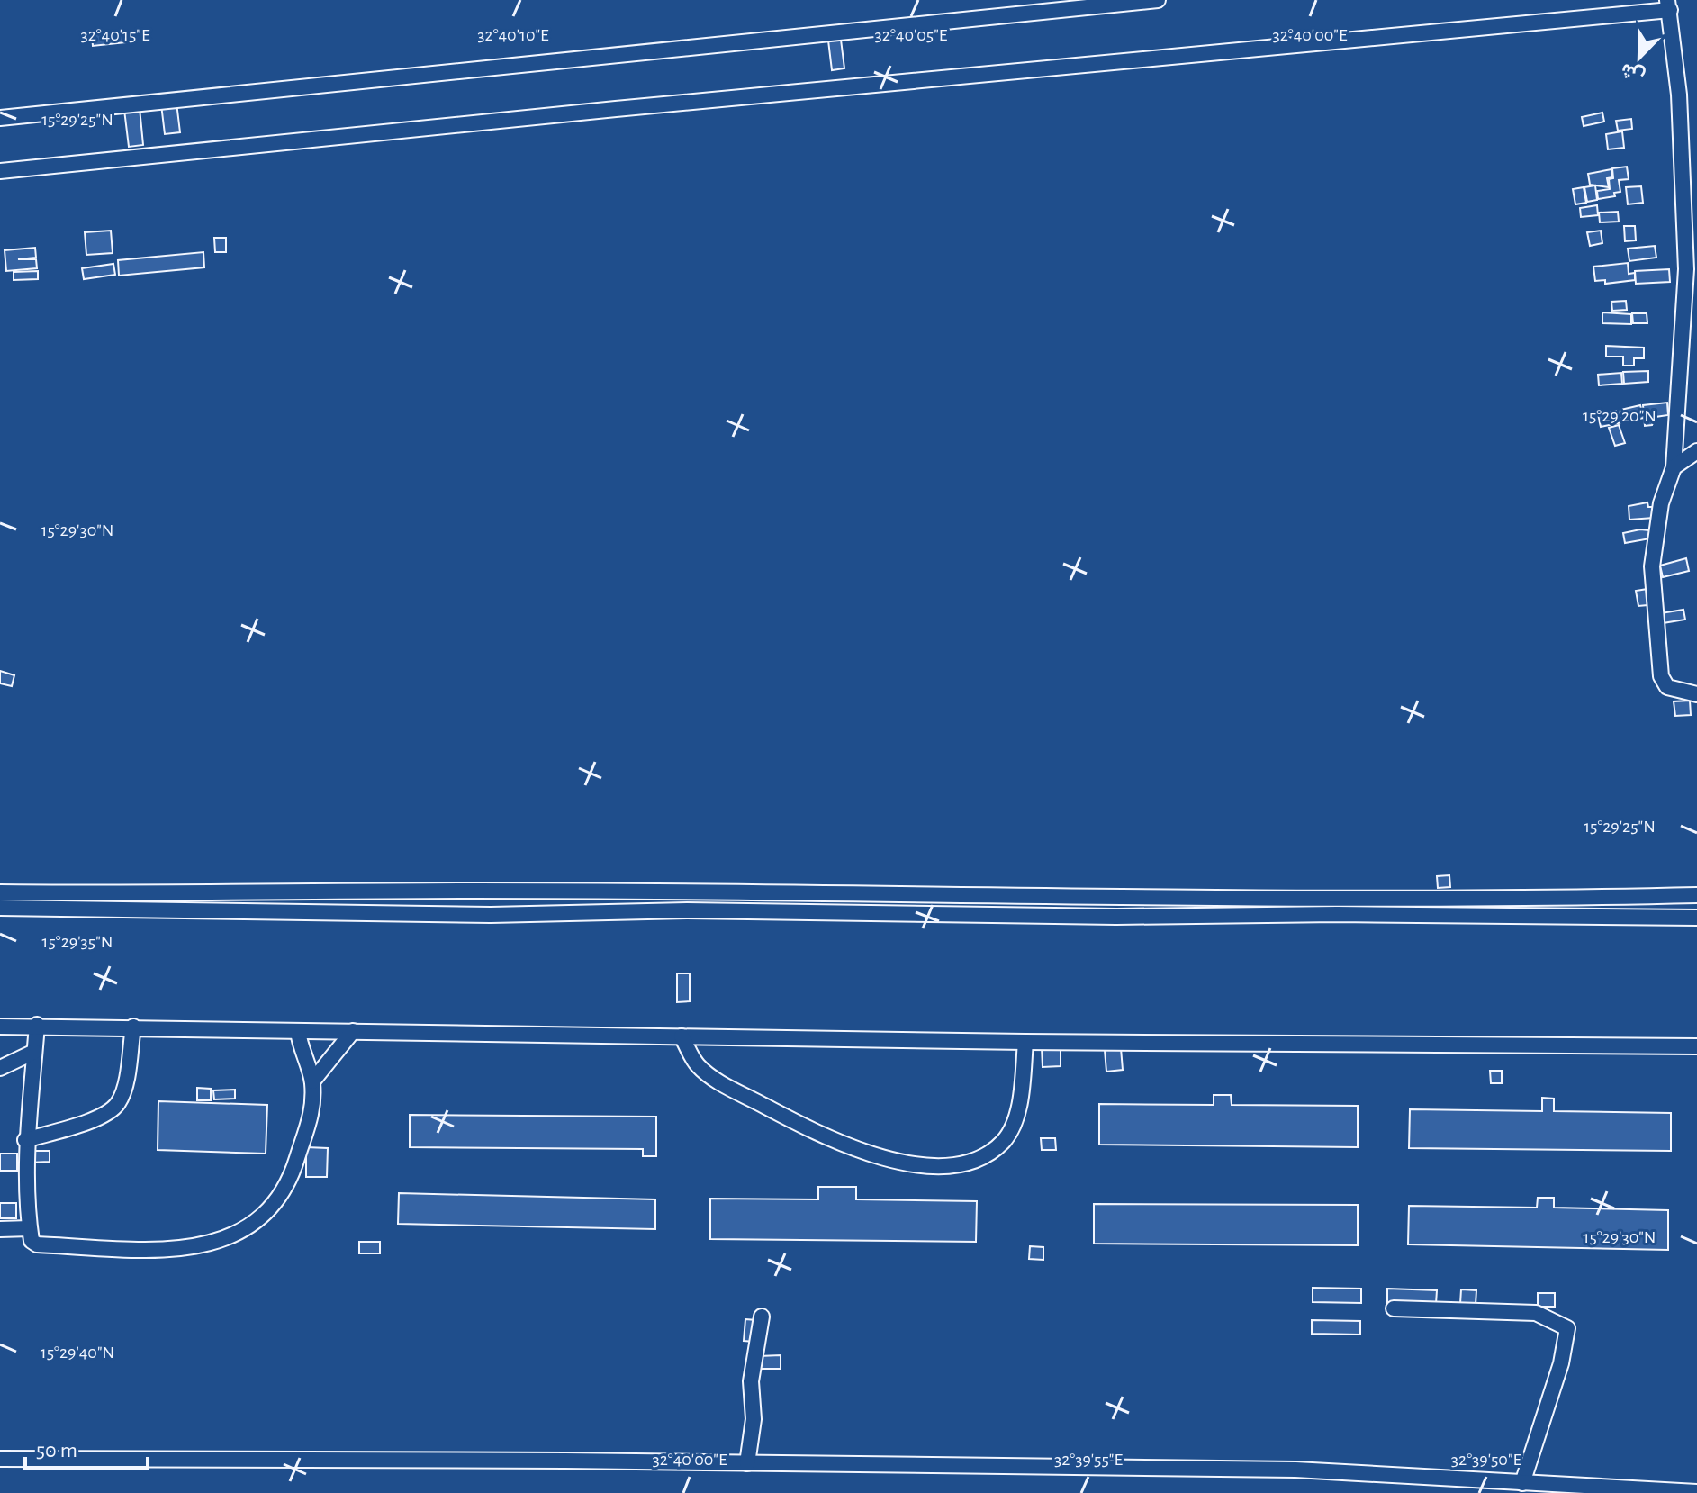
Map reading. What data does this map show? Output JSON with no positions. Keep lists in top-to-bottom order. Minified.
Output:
{"scale_bar":"50 m","north":"bottom left","coordinates":["32°40'15\"E","32°40'10\"E","32°40'05\"E","32°40'00\"E","15°29'25\"N","15°29'20\"N","15°29'30\"N","15°29'35\"N","15°29'40\"N","32°39'55\"E","32°39'50\"E"]}
